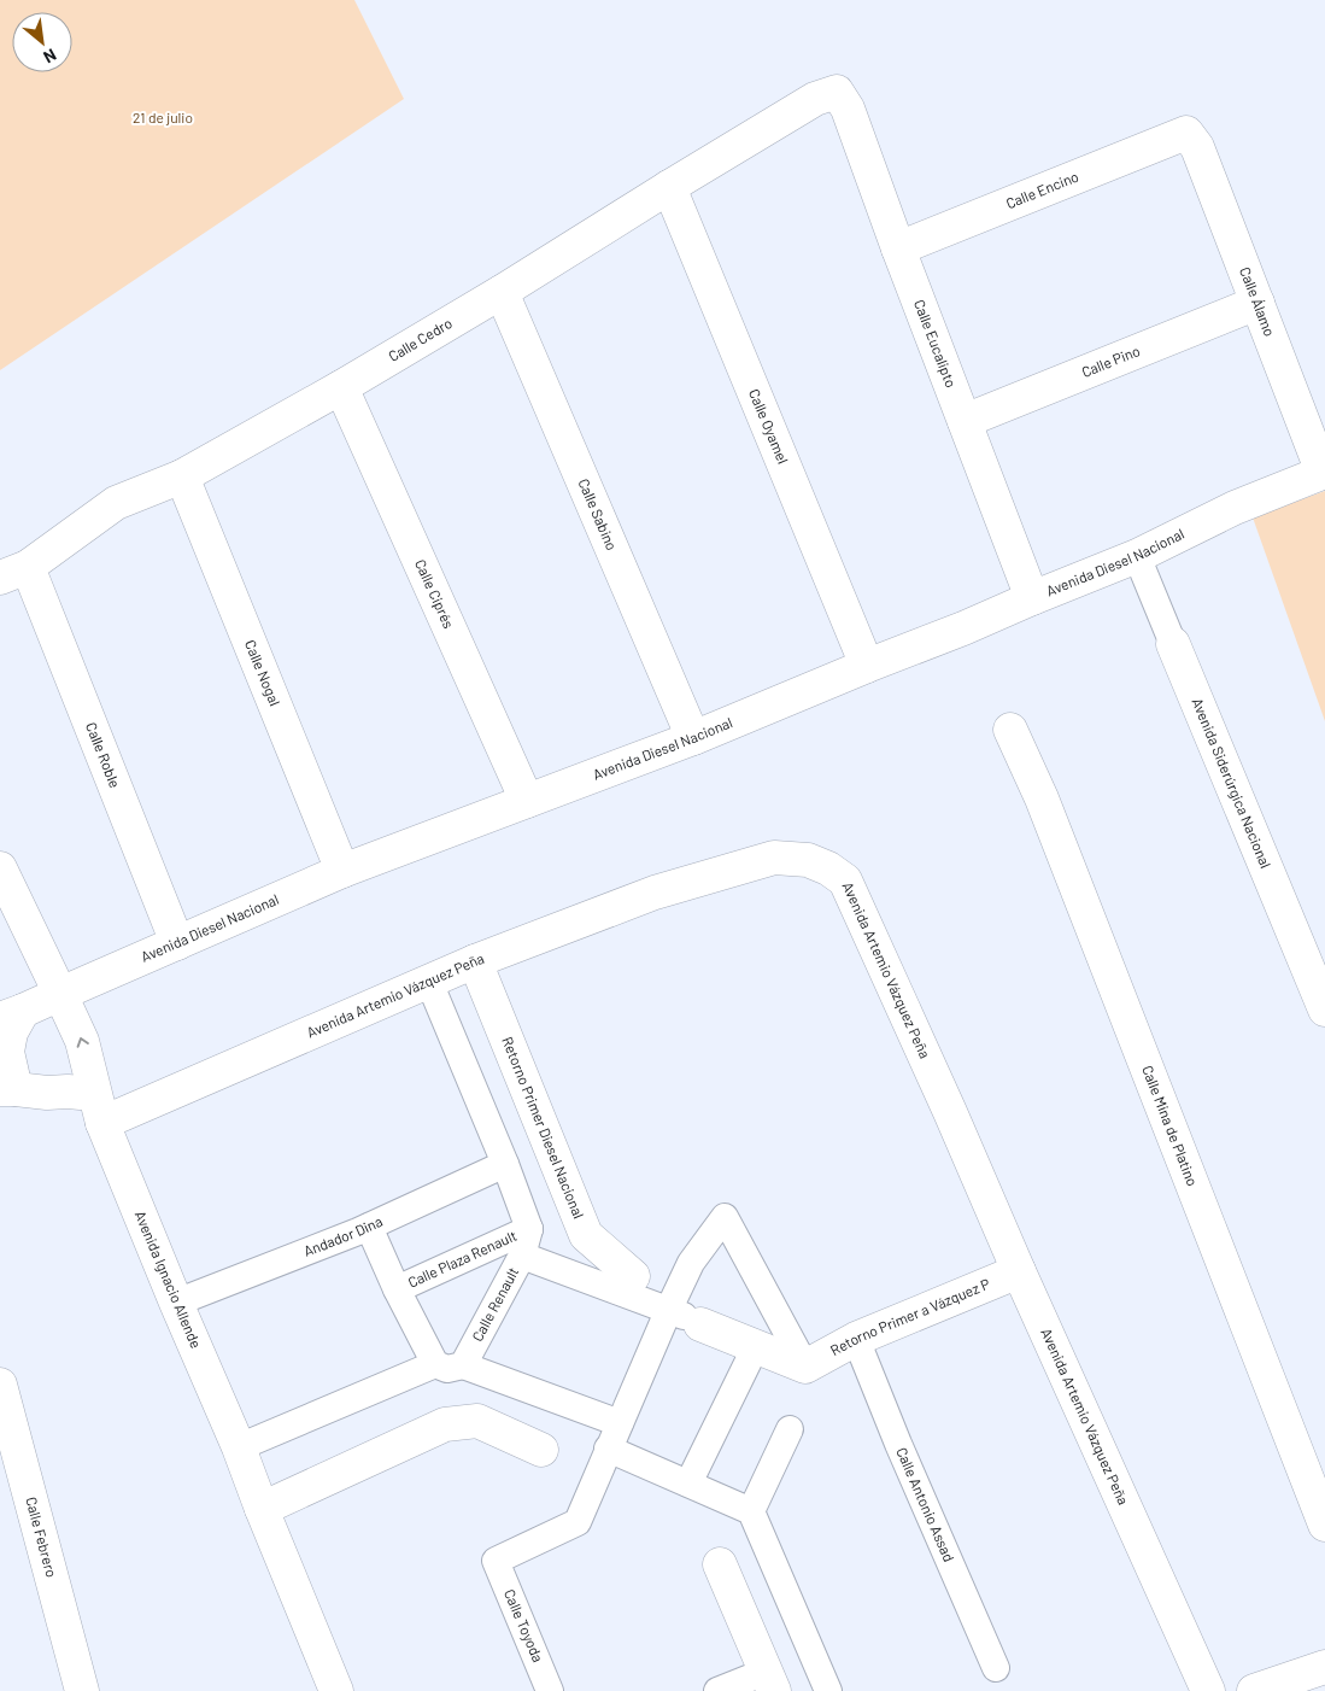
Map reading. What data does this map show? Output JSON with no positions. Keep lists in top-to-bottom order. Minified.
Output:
{"streets":{"street":["Calle Encino","Calle Álamo","Calle Cedro","Calle Eucalipto","Calle Pino","Calle Oyamel","Calle Sabino","Avenida Diesel Nacional","Calle Ciprés","Calle Nogal","Calle Roble","Avenida Siderúrgica Nacional","Avenida Artemio Vázquez Peña","Retorno Primer Diesel Nacional","Calle Mina de Platino","Andador Dina","Calle Plaza Renault","Avenida Ignacio Allende","Calle Renault","Retorno Primer a Vázquez P","Calle Antonio Assad","Calle Febrero","Calle Toyoda"]},"crossings":[["Calle Encino","Calle Álamo"],["Calle Encino","Calle Eucalipto"],["Calle Álamo","Calle Pino"],["Calle Álamo","Avenida Diesel Nacional"],["Calle Cedro","Calle Eucalipto"],["Calle Cedro","Calle Oyamel"],["Calle Cedro","Calle Sabino"],["Calle Cedro","Calle Ciprés"],["Calle Cedro","Calle Nogal"],["Calle Cedro","Calle Roble"],["Calle Eucalipto","Calle Pino"],["Calle Eucalipto","Avenida Diesel Nacional"],["Calle Oyamel","Avenida Diesel Nacional"],["Calle Sabino","Avenida Diesel Nacional"],["Avenida Diesel Nacional","Calle Ciprés"],["Avenida Diesel Nacional","Calle Nogal"],["Avenida Diesel Nacional","Calle Roble"],["Avenida Diesel Nacional","Avenida Siderúrgica Nacional"],["Avenida Diesel Nacional","Avenida Ignacio Allende"],["Avenida Artemio Vázquez Peña","Retorno Primer Diesel Nacional"],["Avenida Artemio Vázquez Peña","Avenida Ignacio Allende"],["Avenida Artemio Vázquez Peña","Retorno Primer a Vázquez P"],["Andador Dina","Avenida Ignacio Allende"],["Calle Plaza Renault","Calle Renault"],["Retorno Primer a Vázquez P","Calle Antonio Assad"]],"parks":["21 de julio"],"north":"bottom right"}
